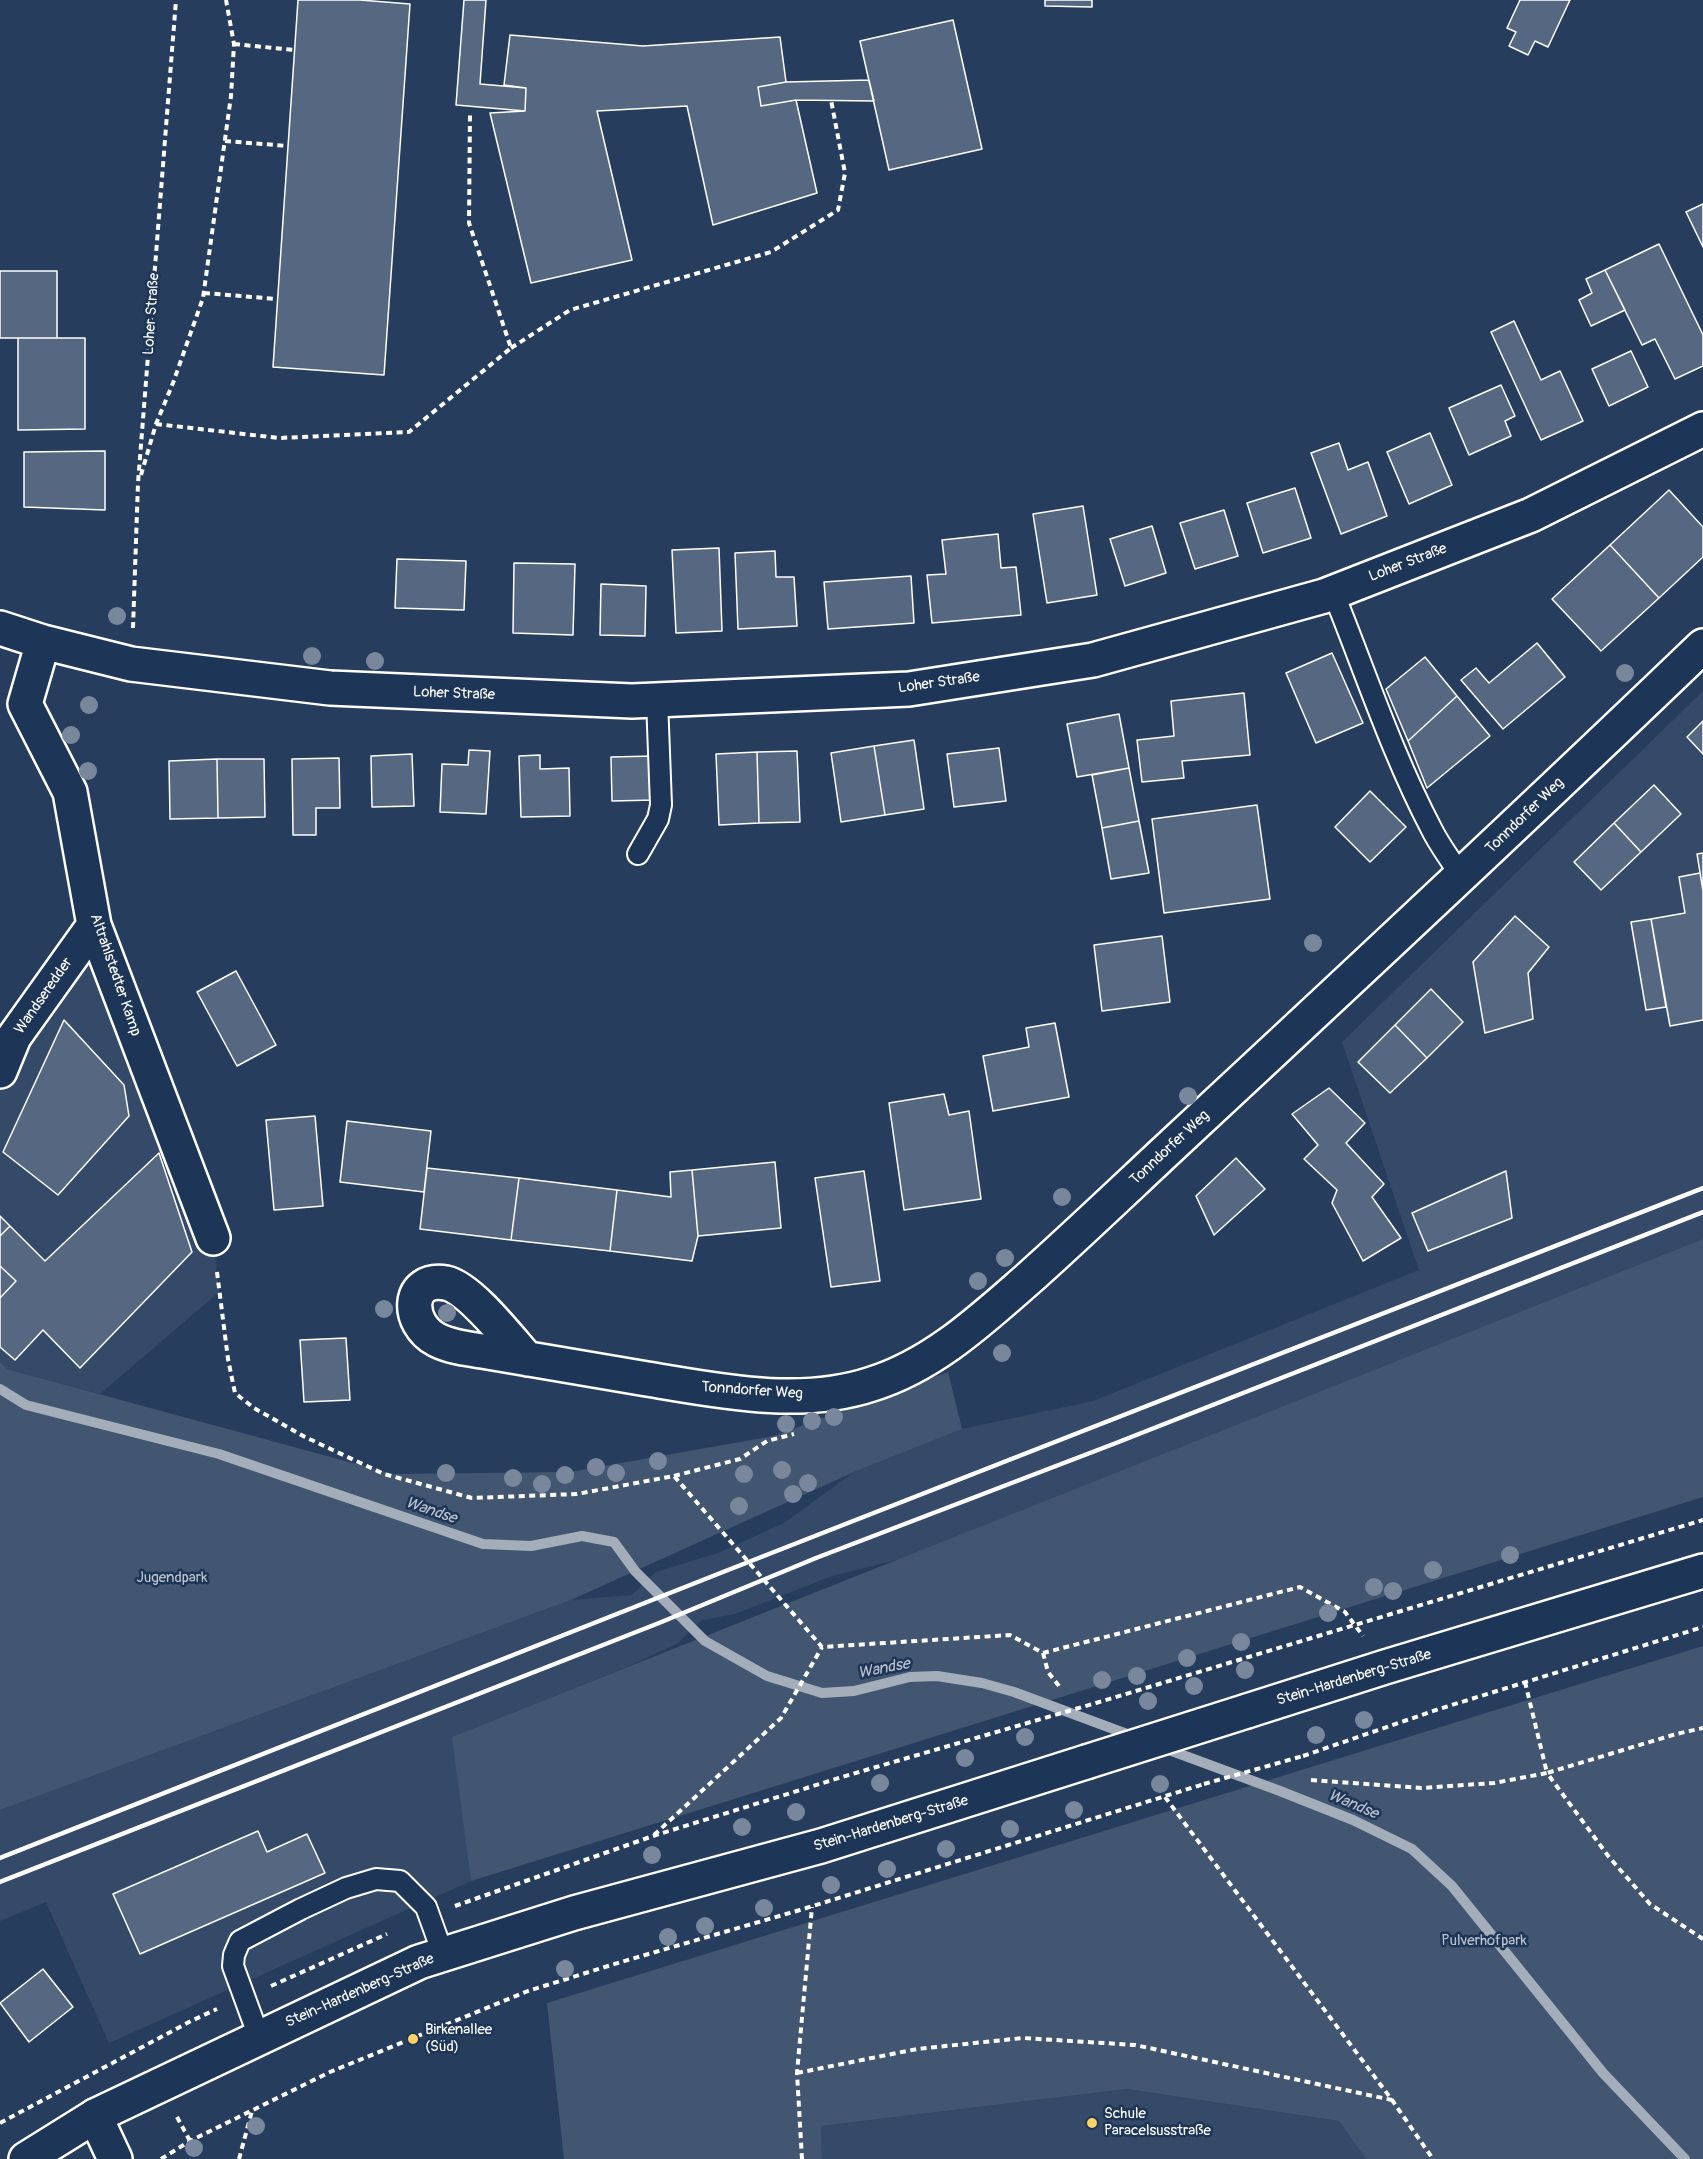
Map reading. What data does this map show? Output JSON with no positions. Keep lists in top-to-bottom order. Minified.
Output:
{"streets":{"street":["Loher Straße","Tonndorfer Weg","Altrahlstedter Kamp","Wandseredder","Stein-Hardenberg-Straße"]},"crossings":[["Loher Straße","Altrahlstedter Kamp"],["Altrahlstedter Kamp","Wandseredder"]],"water":["Wandse"],"parks":["Jugendpark","Pulverhofpark"],"places":["Birkenallee (Süd)","Schule Paracelsusstraße"]}
